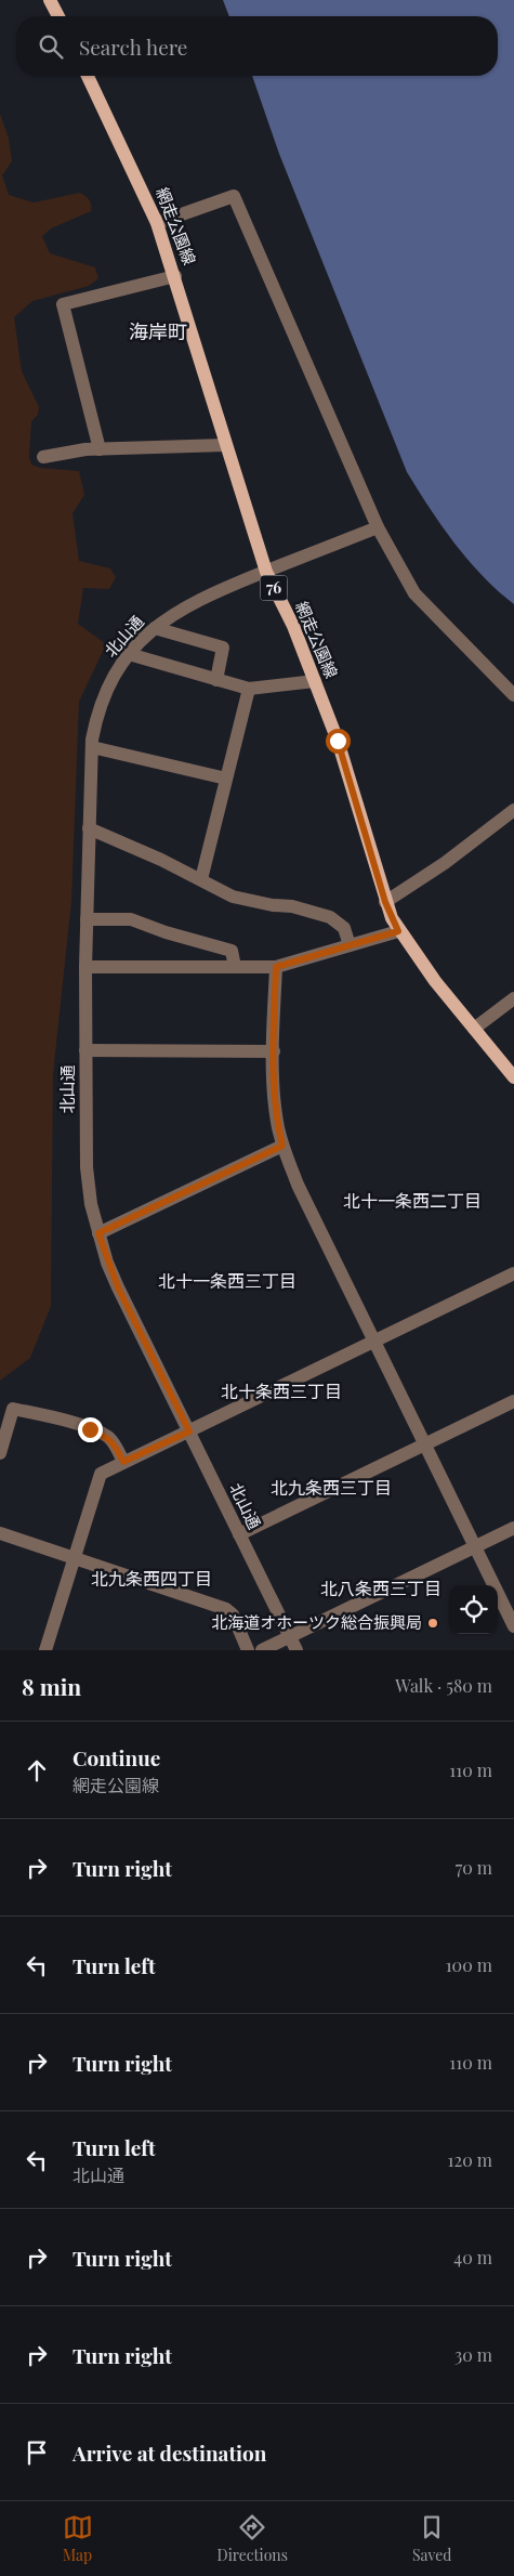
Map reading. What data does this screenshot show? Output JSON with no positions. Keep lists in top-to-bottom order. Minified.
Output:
{"streets":{"main road":["網走公園線","76"],"street":["北山通"]},"crossings":[["網走公園線","北山通"]],"districts":["海岸町","北十一条西二丁目","北十一条西三丁目","北十条西三丁目","北九条西三丁目","北九条西四丁目","北八条西三丁目"],"places":["北海道オホーツク総合振興局"],"page":{"search":"Search here","heading":["8 min","Walk · 580 m"],"list":[["Continue","網走公園線","110 m"],["Turn right","70 m"],["Turn left","100 m"],["Turn right","110 m"],["Turn left","北山通","120 m"],["Turn right","40 m"],["Turn right","30 m"],"Arrive at destination"],"nav":["Map","Directions","Saved"]}}
